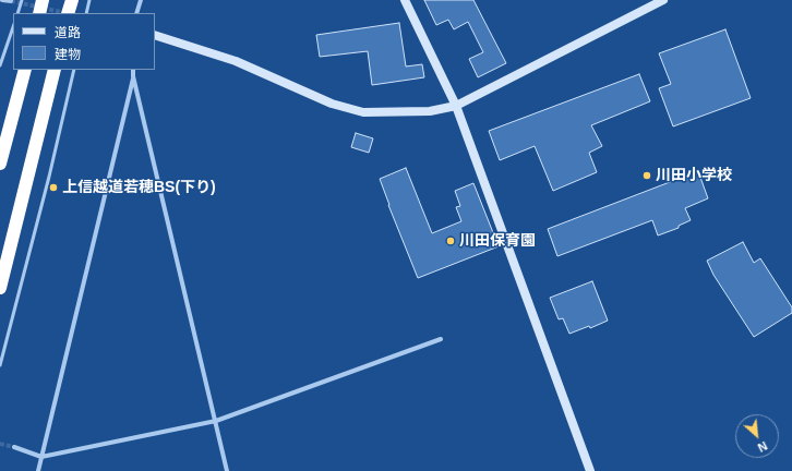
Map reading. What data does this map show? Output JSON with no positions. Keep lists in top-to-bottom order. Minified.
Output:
{"places":["川田小学校","上信越道若穂BS(下り)","川田保育園"],"legend":["道路","建物"],"north":"bottom right"}
